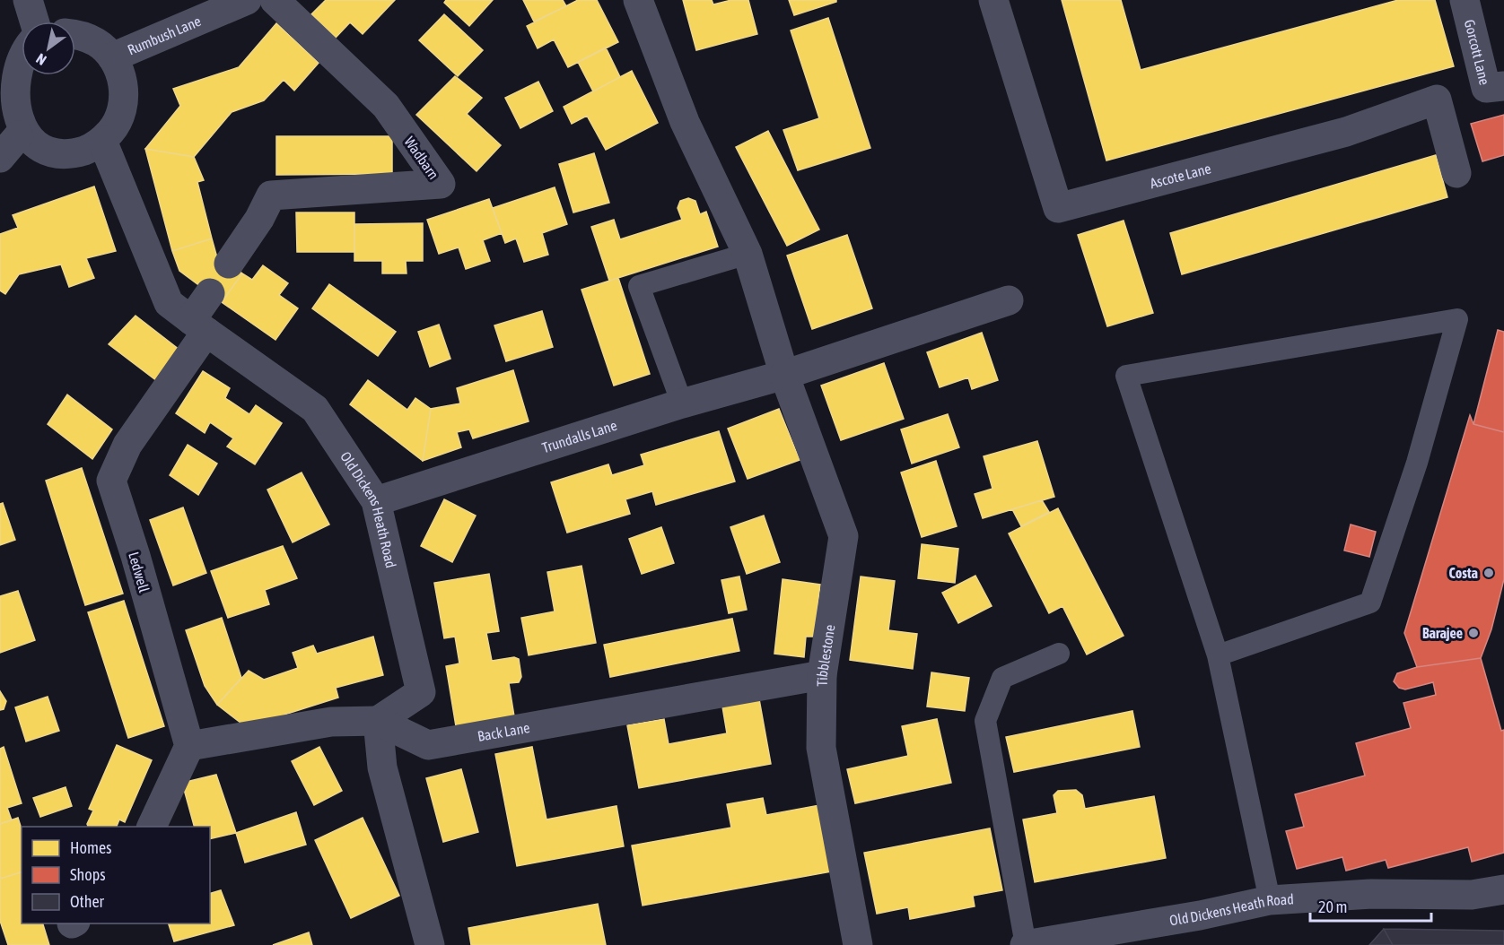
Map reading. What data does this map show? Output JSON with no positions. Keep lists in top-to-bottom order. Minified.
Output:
{"streets":{"street":["Rumbush Lane","Gorcott Lane","Wadbarn","Ascote Lane","Trundalls Lane","Old Dickens Heath Road","Ledwell","Tibblestone","Back Lane"]},"crossings":[["Trundalls Lane","Old Dickens Heath Road"],["Trundalls Lane","Tibblestone"],["Old Dickens Heath Road","Ledwell"],["Old Dickens Heath Road","Back Lane"],["Ledwell","Back Lane"],["Tibblestone","Back Lane"]],"places":["Costa","Barajee"],"legend":["Homes","Shops","Other"],"scale_bar":"20 m","north":"bottom left"}
